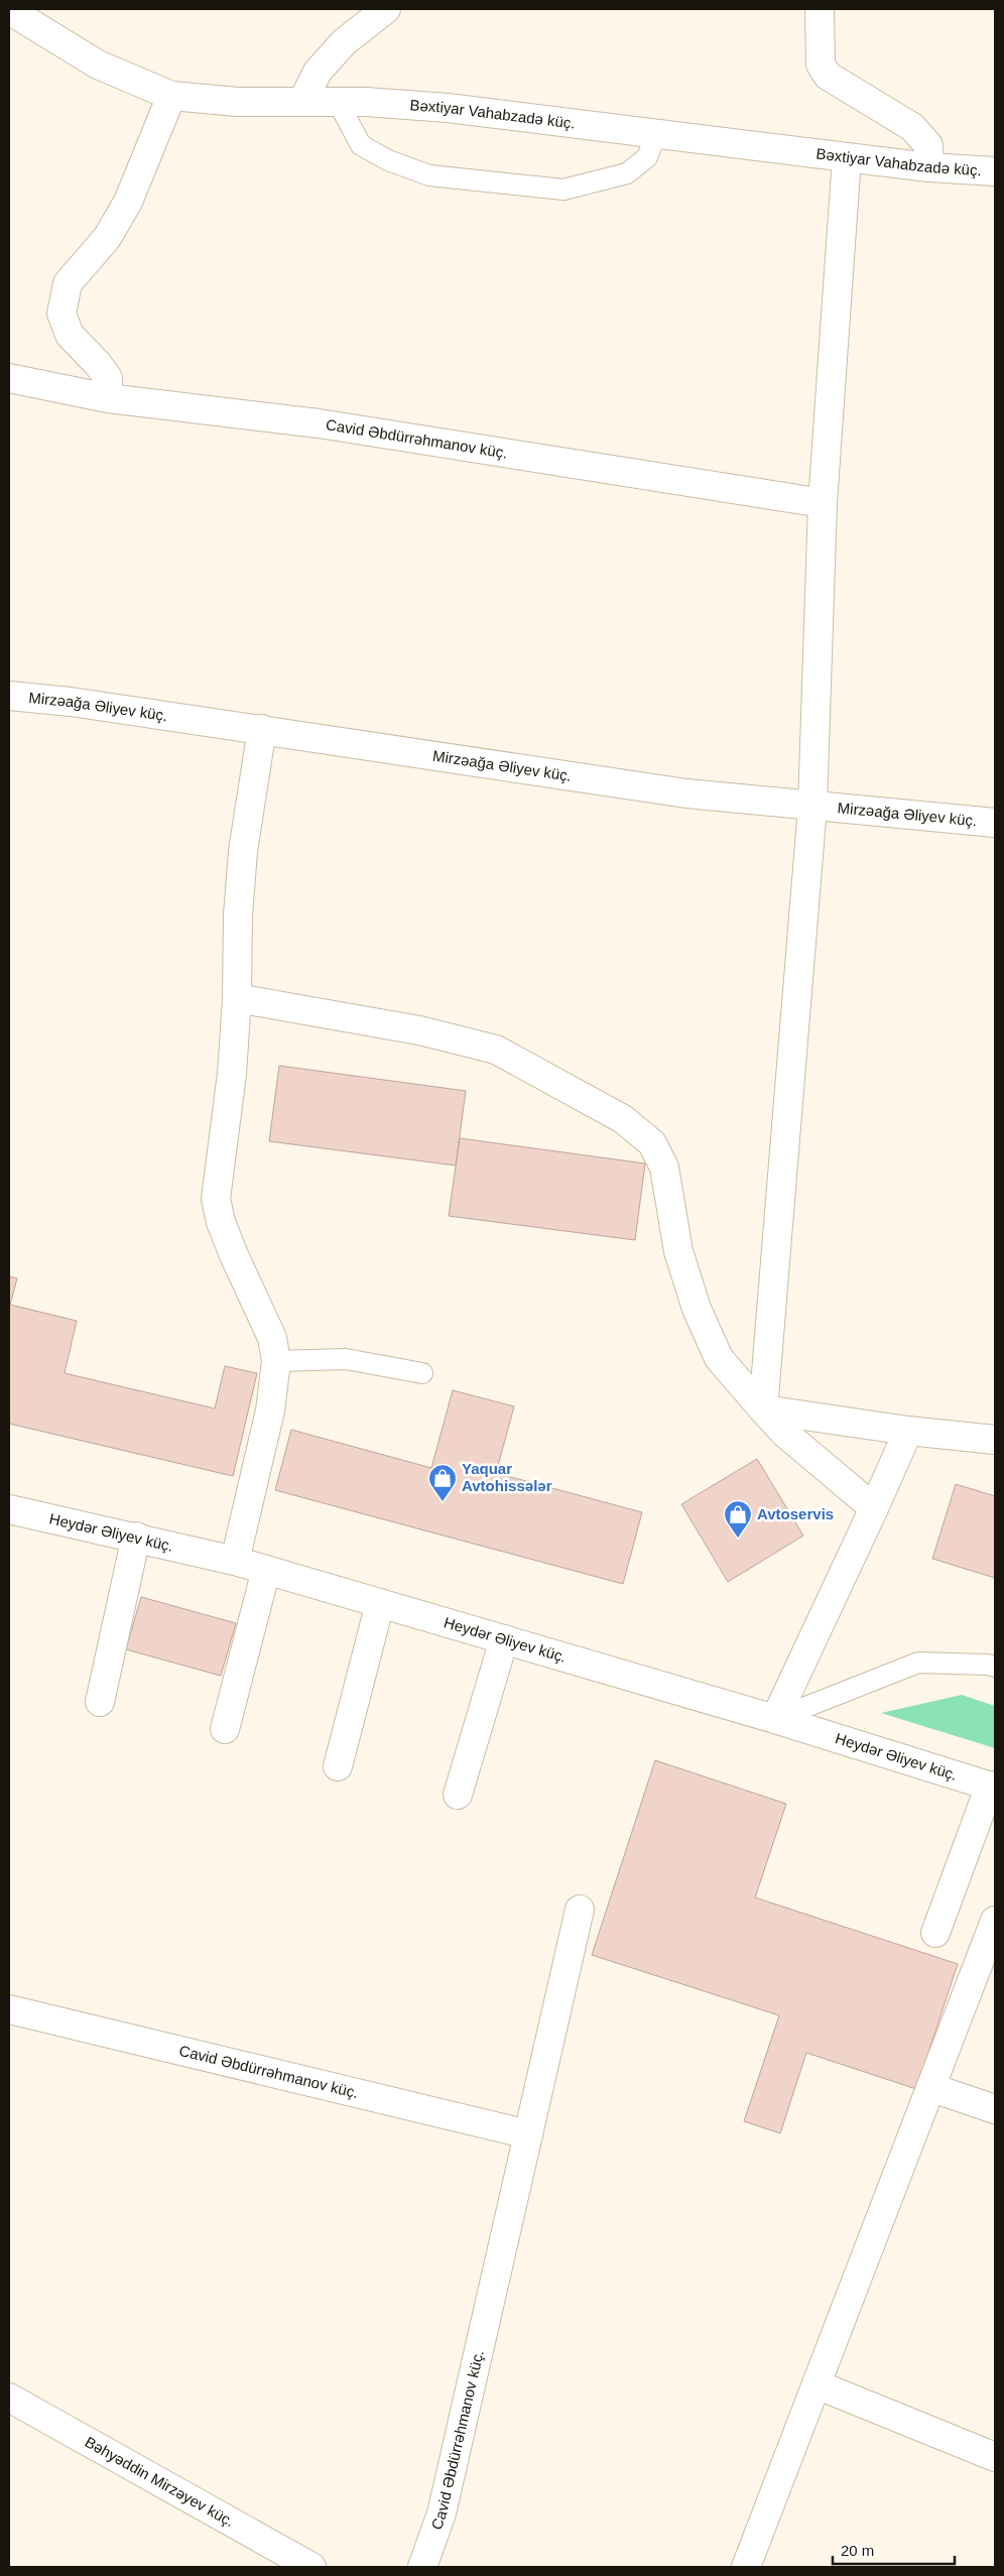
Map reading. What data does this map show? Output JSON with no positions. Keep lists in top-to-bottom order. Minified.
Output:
{"streets":{"main road":["Bəxtiyar Vahabzadə küç.","Cavid Əbdürrəhmanov küç.","Mirzəağa Əliyev küç.","Heydər Əliyev küç.","Bəhyəddin Mirzəyev küç."]},"places":{"shop":["Yaquar Avtohissələr","Avtoservis"]},"scale_bar":"20 m"}
